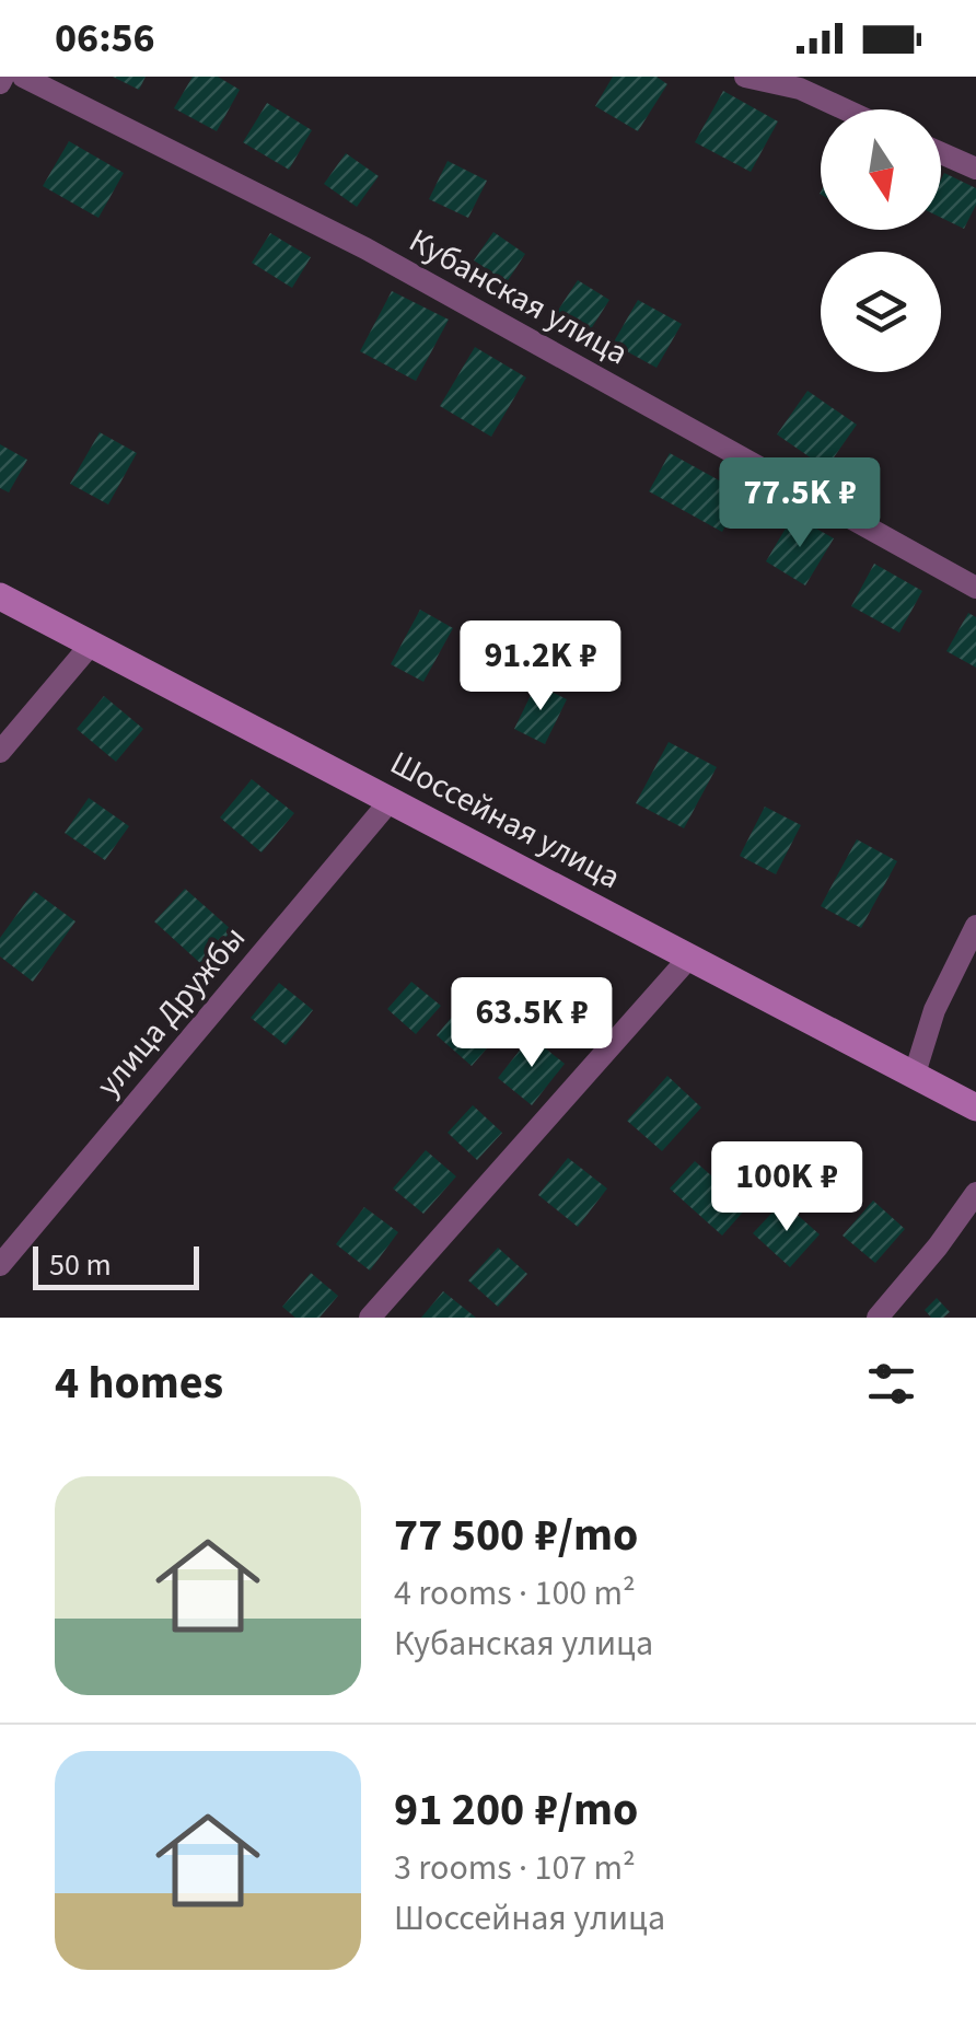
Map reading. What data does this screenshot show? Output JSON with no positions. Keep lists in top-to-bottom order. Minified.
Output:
{"streets":{"main road":["Шоссейная улица"],"street":["Кубанская улица","улица Дружбы"]},"crossings":[["Шоссейная улица","улица Дружбы"]],"scale_bar":"50 m","north":"bottom","page":{"status":"06:56","price":["77.5K ₽","91.2K ₽","63.5K ₽","100K ₽"],"scale":"50 m","heading":"4 homes","list":[{"name":"77 500 ₽/mo","note":"4 rooms · 100 m² · Кубанская улица"},{"name":"91 200 ₽/mo","note":"3 rooms · 107 m² · Шоссейная улица"}]}}
